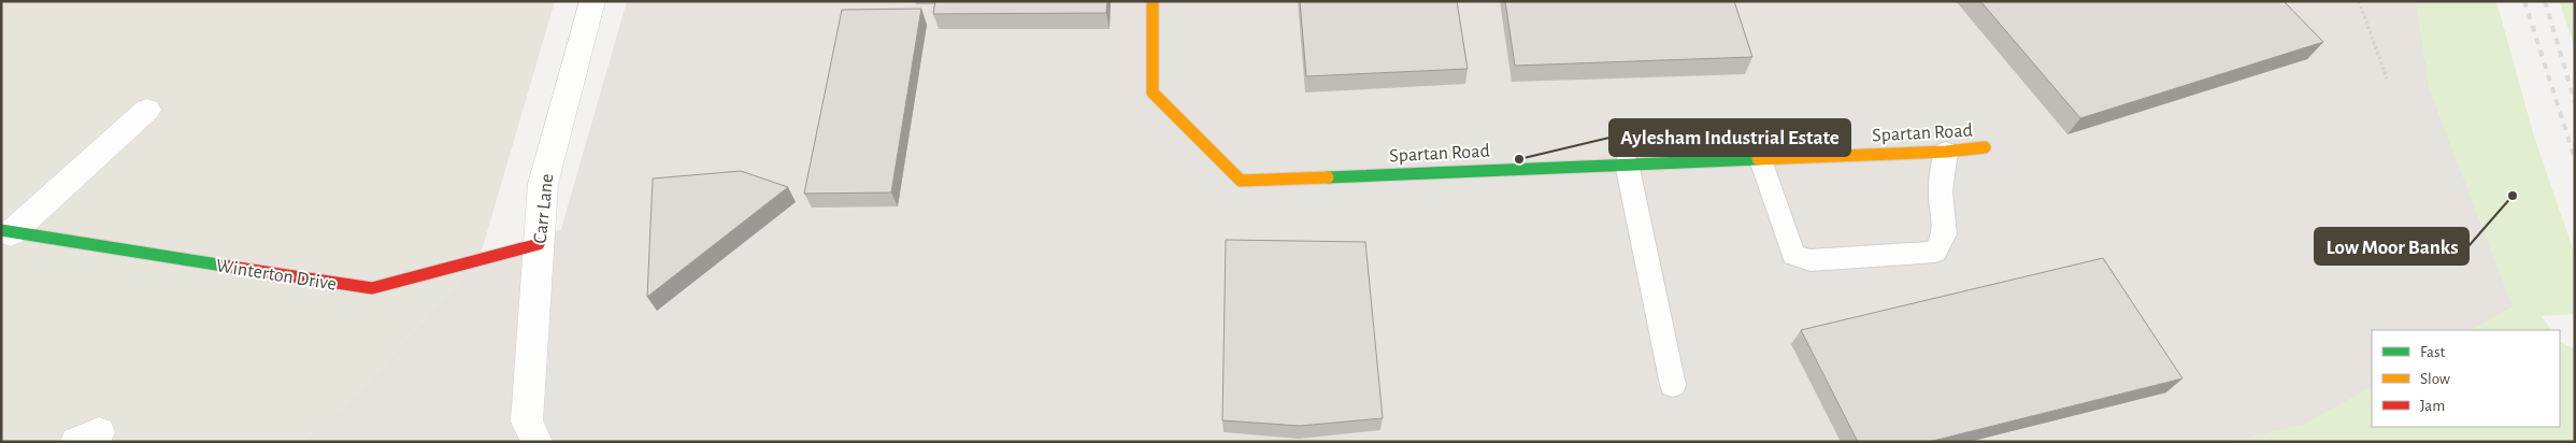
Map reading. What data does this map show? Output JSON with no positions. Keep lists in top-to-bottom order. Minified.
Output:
{"streets":{"street":["Spartan Road","Carr Lane","Winterton Drive"]},"crossings":[["Carr Lane","Winterton Drive"]],"places":["Aylesham Industrial Estate","Low Moor Banks"],"legend":["Fast","Slow","Jam"]}
